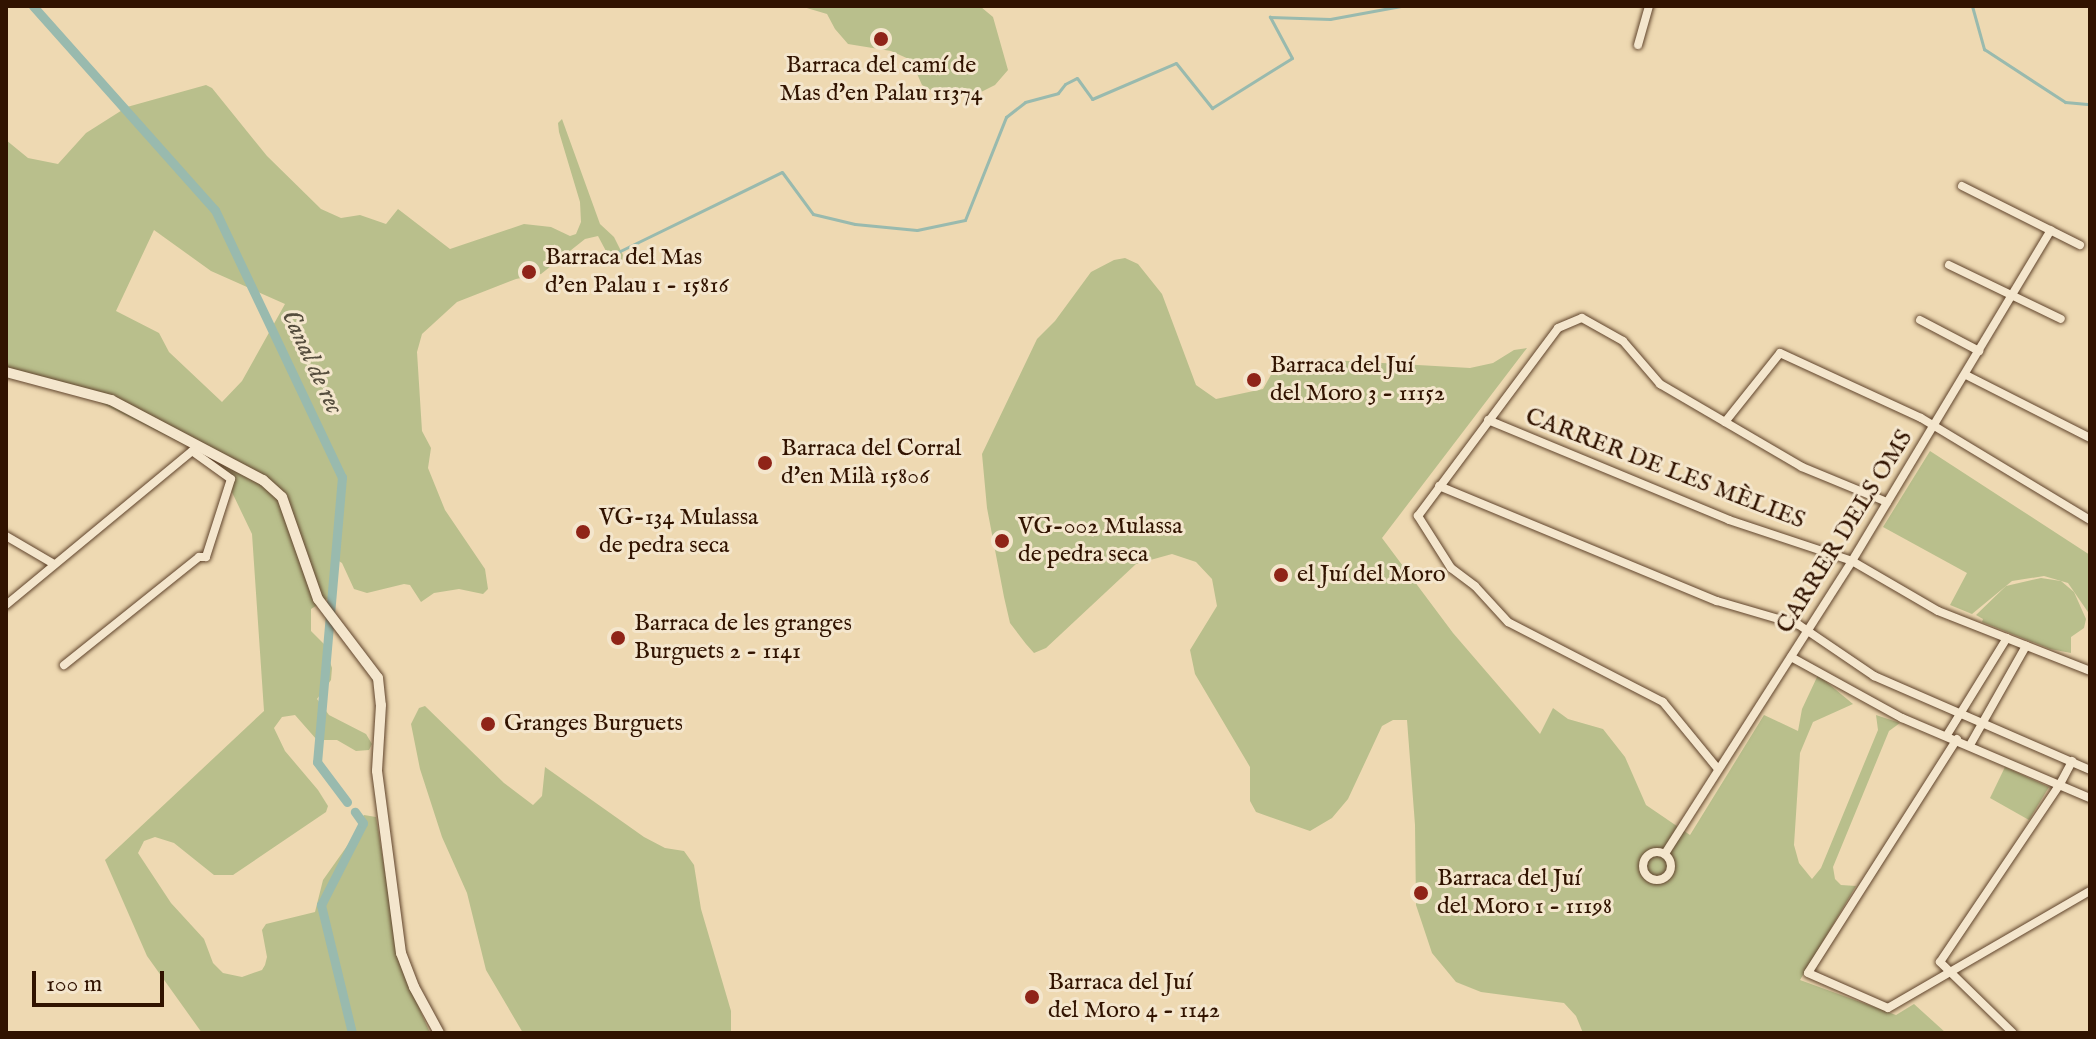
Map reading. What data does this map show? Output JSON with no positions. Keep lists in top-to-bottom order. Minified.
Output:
{"streets":{"street":["CARRER DE LES MÈLIES","CARRER DELS OMS"]},"crossings":[["CARRER DE LES MÈLIES","CARRER DELS OMS"]],"water":["Canal de rec"],"places":["Barraca del camí de Mas d'en Palau 11374","Barraca del Mas d'en Palau 1 - 15816","Barraca del Juí del Moro 3 - 11152","Barraca del Corral d'en Milà 15806","VG-134 Mulassa de pedra seca","VG-002 Mulassa de pedra seca","el Juí del Moro","Barraca de les granges Burguets 2 - 1141","Granges Burguets","Barraca del Juí del Moro 1 - 11198","Barraca del Juí del Moro 4 - 1142"],"scale_bar":"100 m"}
